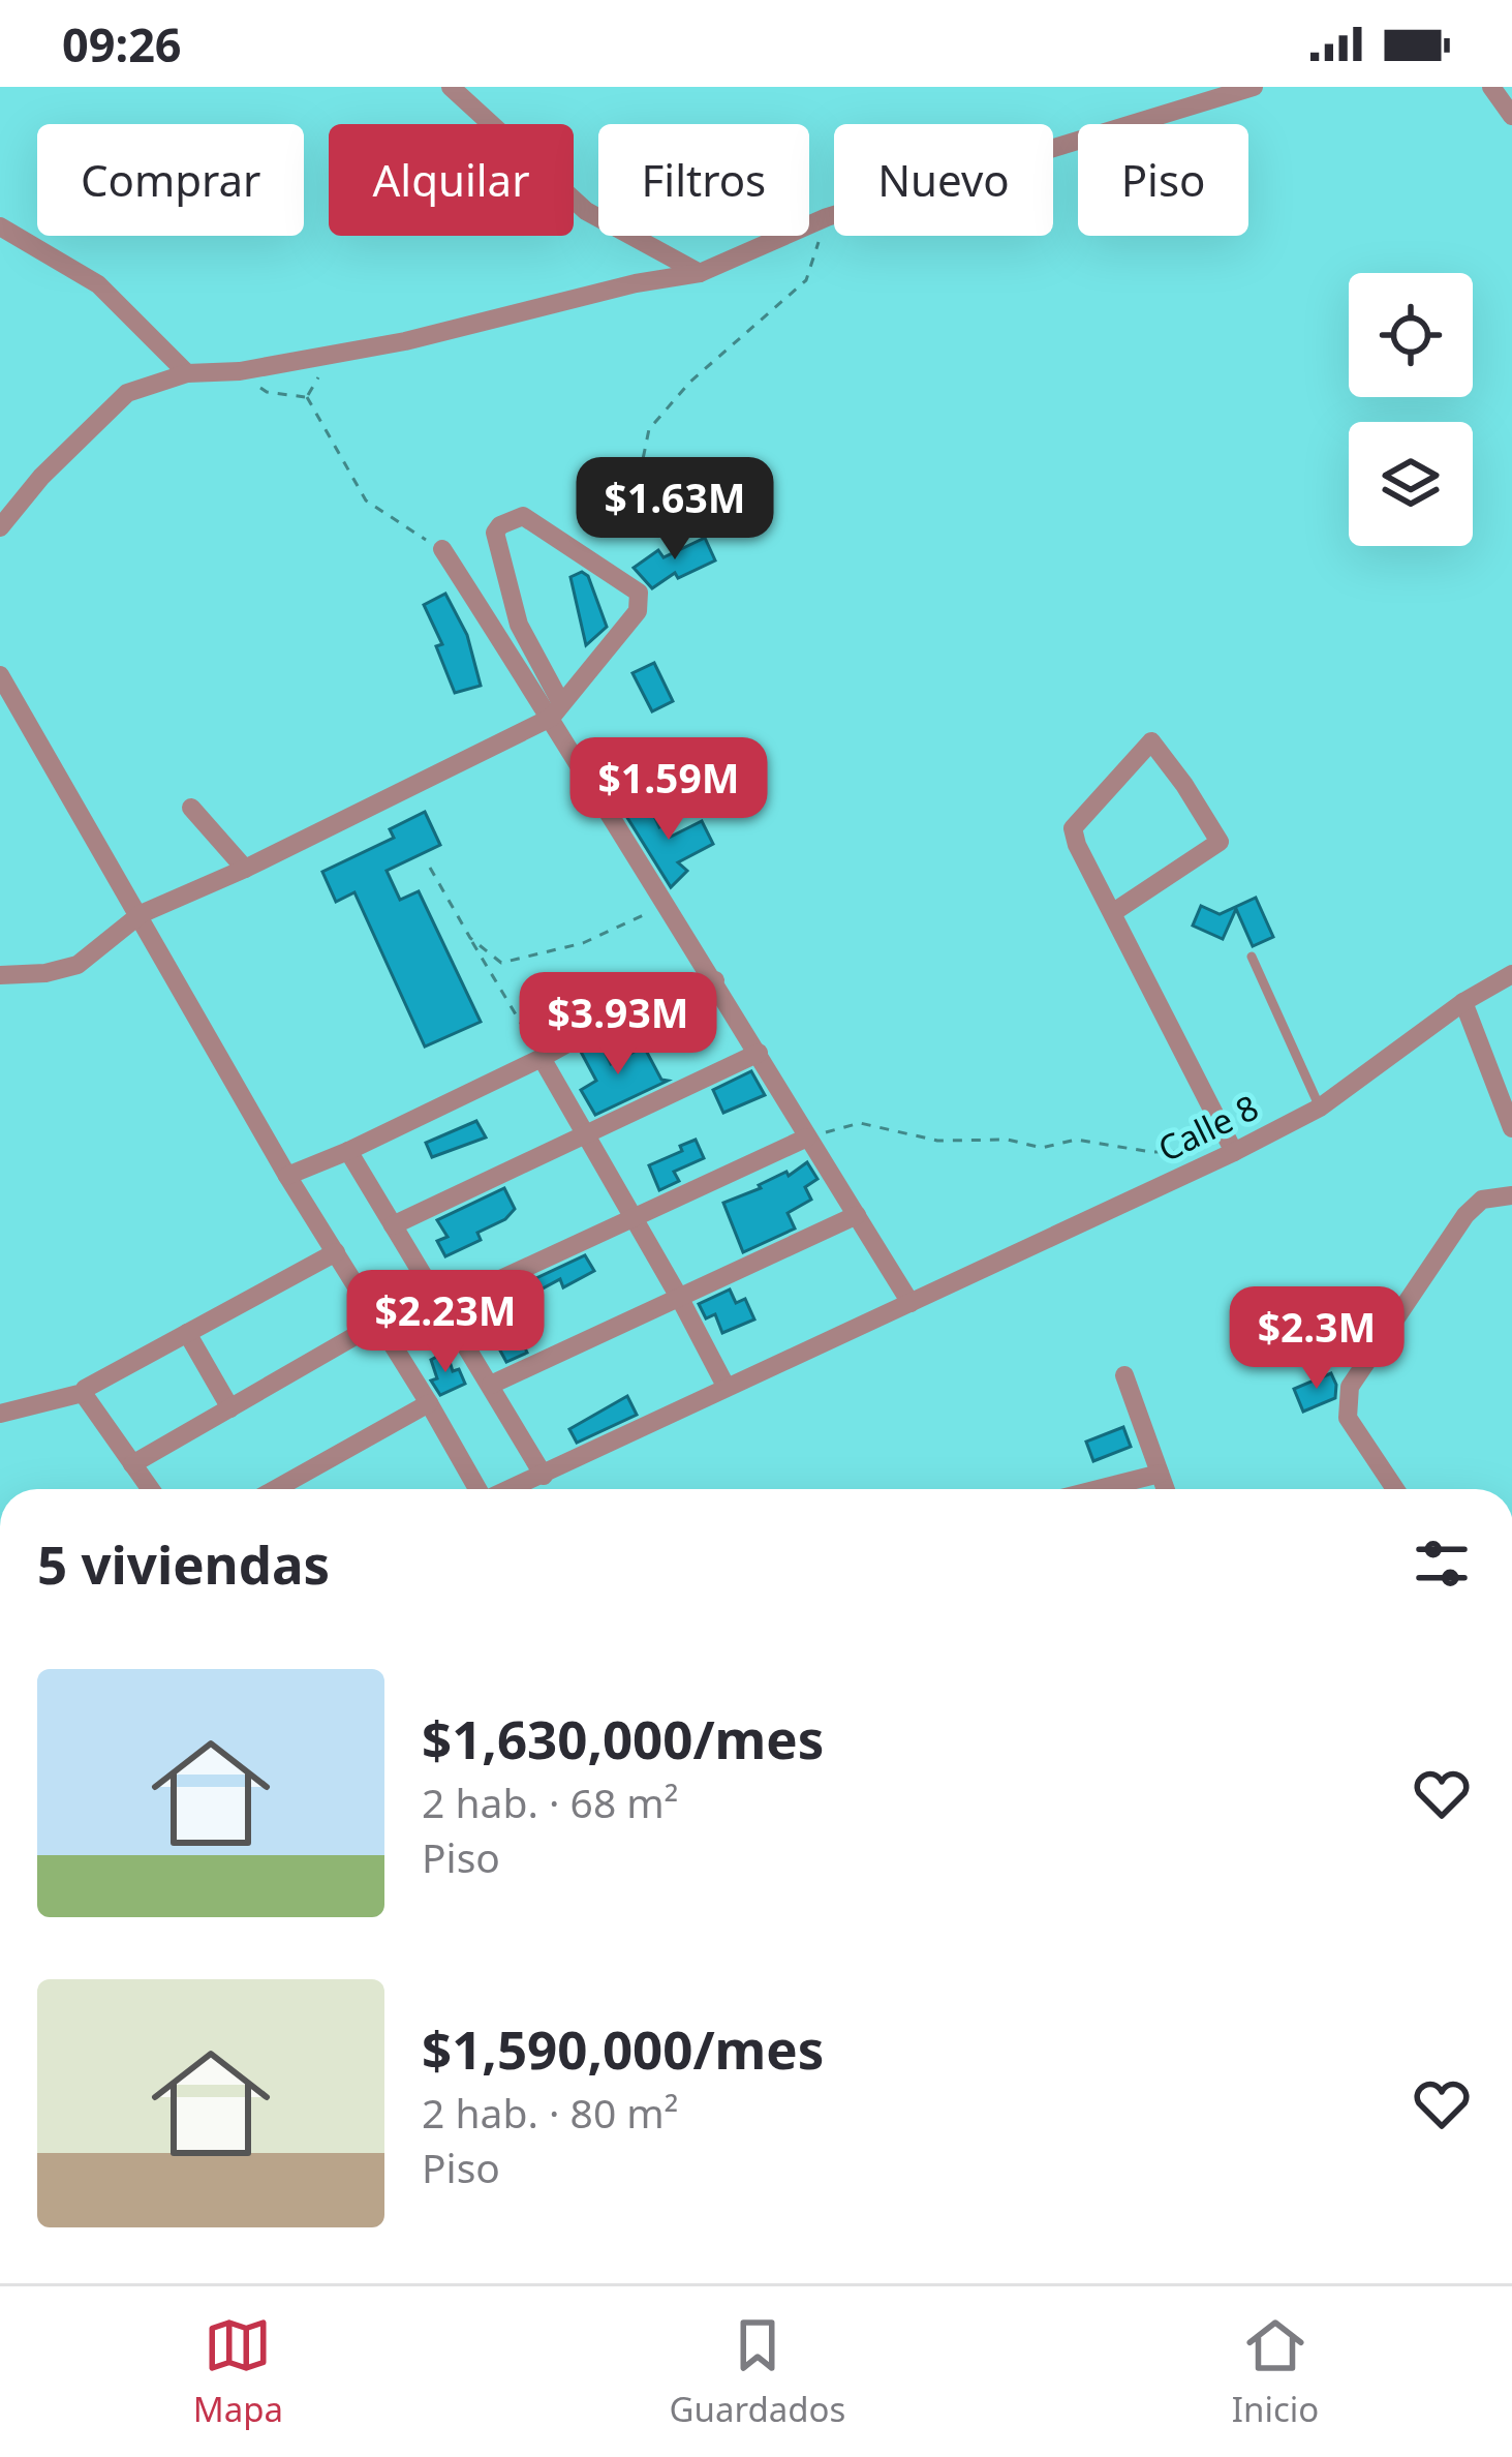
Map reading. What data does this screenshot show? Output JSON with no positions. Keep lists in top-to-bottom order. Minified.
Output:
{"streets":{"street":["Calle 8"]},"page":{"status":"09:26","chip":["Comprar","Alquilar","Filtros","Nuevo","Piso"],"price":["$1.63M","$1.59M","$3.93M","$2.23M","$2.3M"],"heading":"5 viviendas","list":[{"name":"$1,630,000/mes","note":"2 hab. · 68 m² · Piso"},{"name":"$1,590,000/mes","note":"2 hab. · 80 m² · Piso"}],"tabs":["Mapa","Guardados","Inicio"]}}
